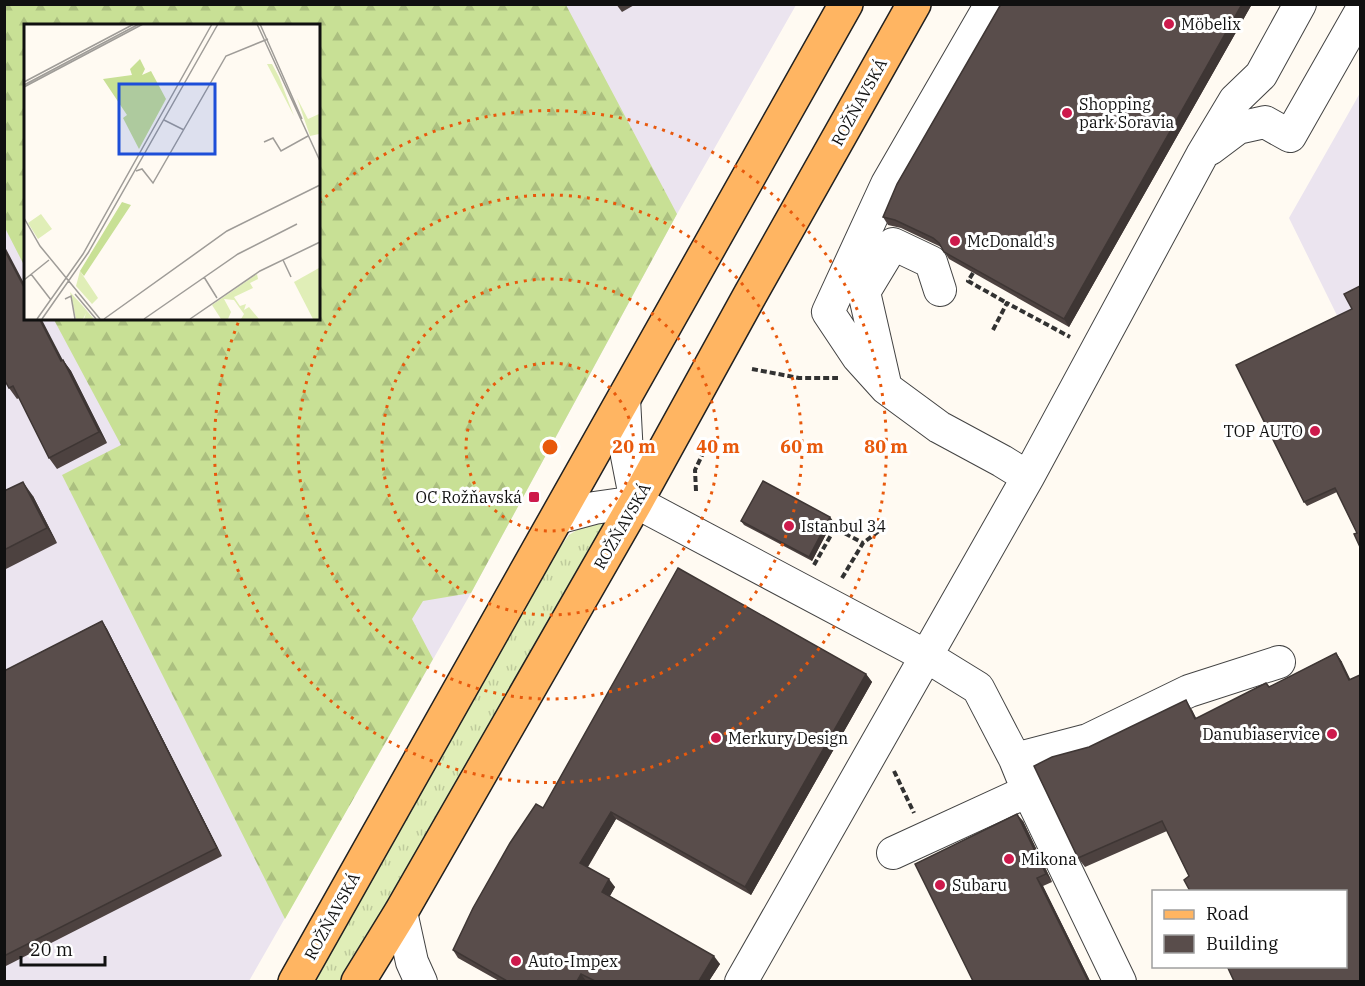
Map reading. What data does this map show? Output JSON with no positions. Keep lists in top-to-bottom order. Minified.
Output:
{"streets":{"main road":["ROŽŇAVSKÁ"]},"places":{"other":["Möbelix","Shopping park Soravia","McDonald's","TOP AUTO","Istanbul 34","Danubiaservice","Merkury Design","Mikona","Subaru","Auto-Impex"],"transit":["OC Rožňavská"]},"legend":["Road","Building"],"scale_bar":"20 m","rings":["20 m","40 m","60 m","80 m"]}
